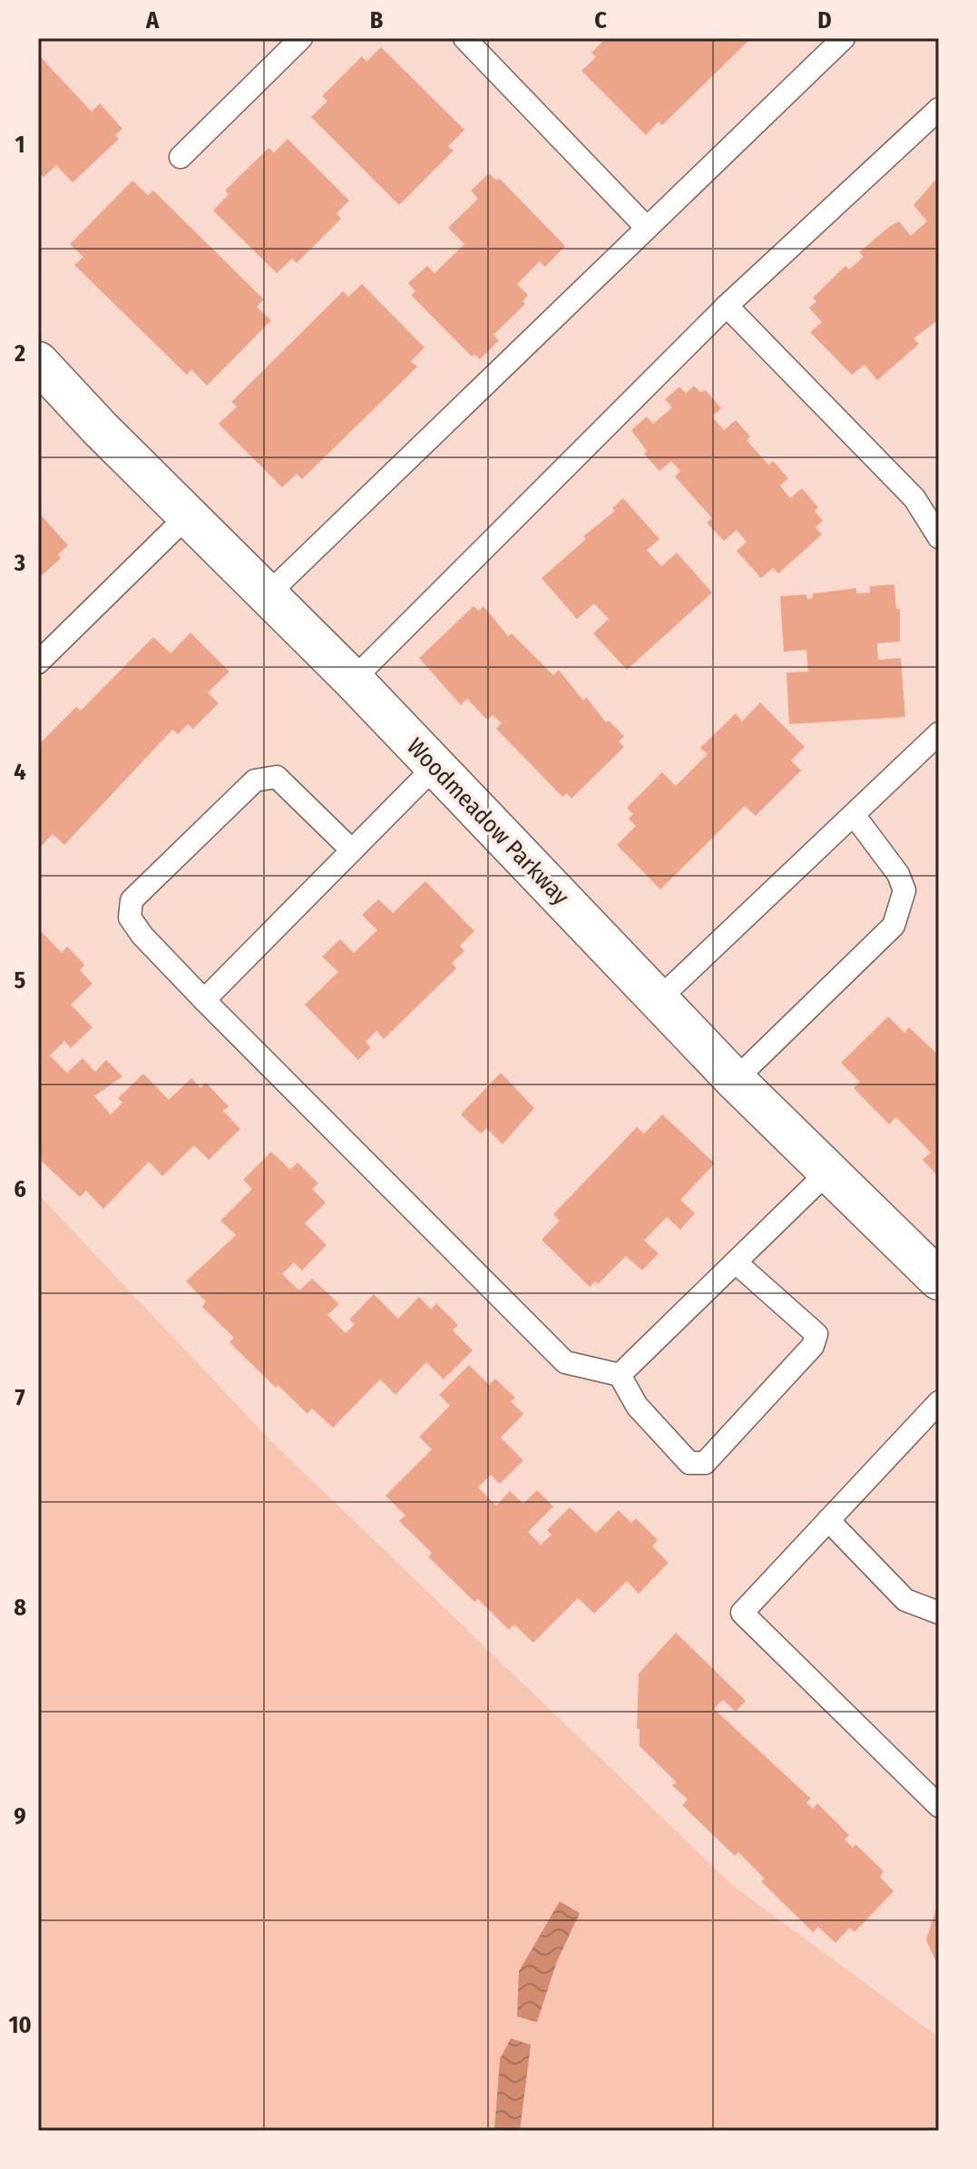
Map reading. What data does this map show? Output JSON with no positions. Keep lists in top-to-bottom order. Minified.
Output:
{"streets":{"street":["Woodmeadow Parkway"]},"grid":{"columns":["A","B","C","D"],"rows":["1","2","3","4","5","6","7","8","9","10"]}}
